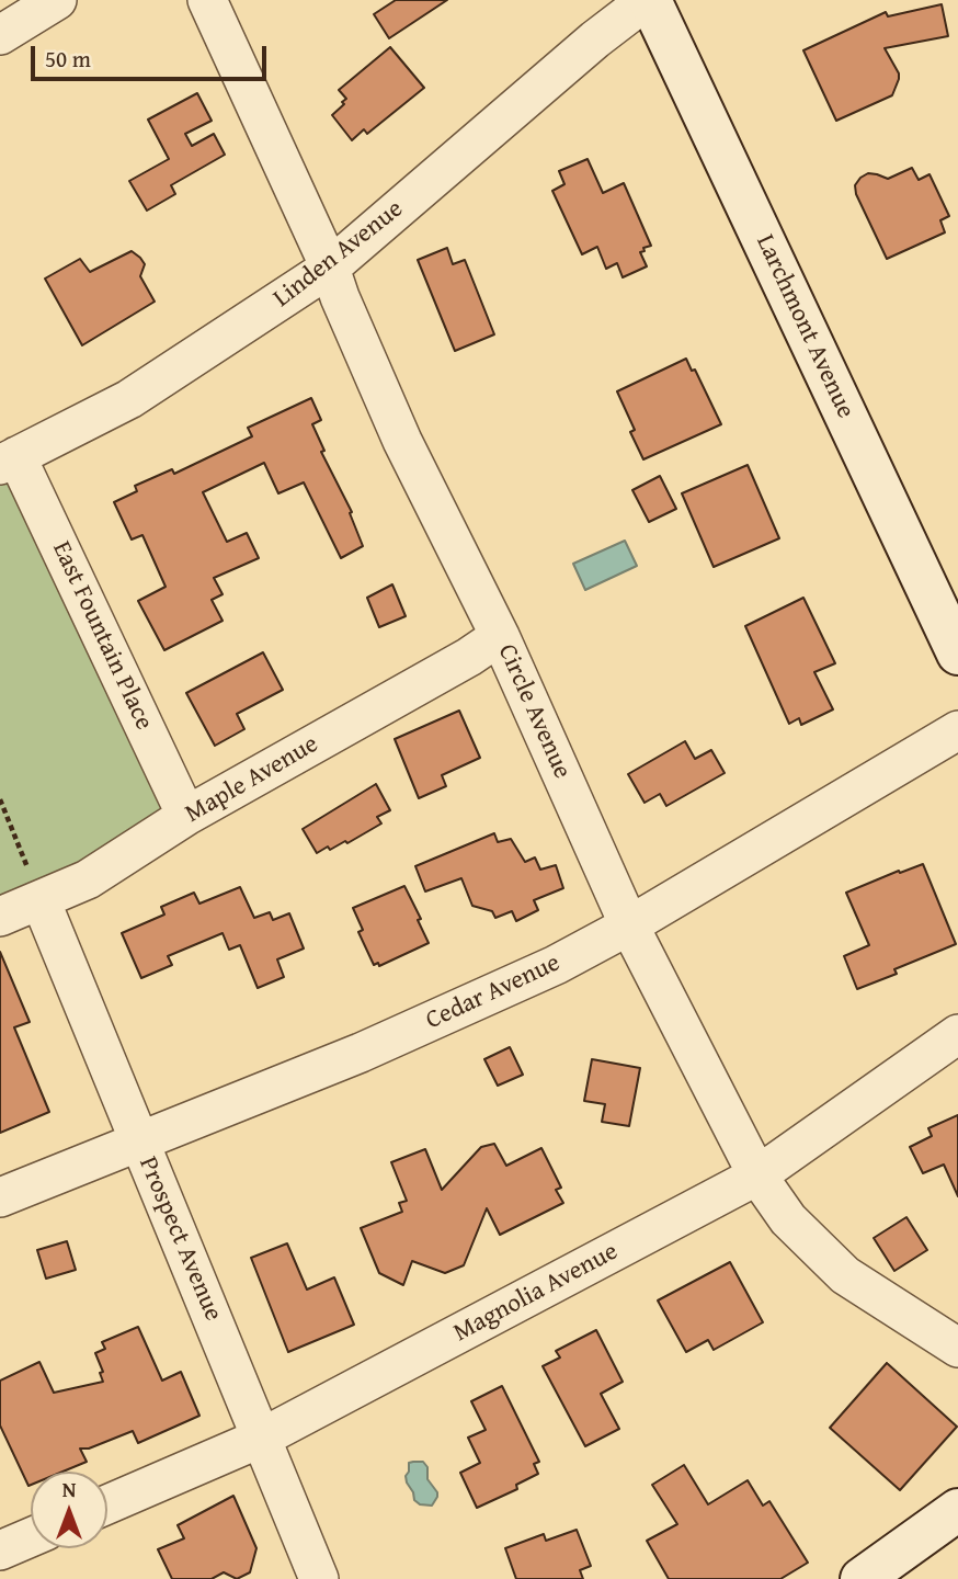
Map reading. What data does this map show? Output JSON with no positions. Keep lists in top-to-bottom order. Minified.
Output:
{"streets":{"street":["Linden Avenue","Larchmont Avenue","East Fountain Place","Circle Avenue","Maple Avenue","Cedar Avenue","Prospect Avenue","Magnolia Avenue"]},"crossings":[["Linden Avenue","Larchmont Avenue"],["Linden Avenue","East Fountain Place"],["Linden Avenue","Circle Avenue"],["East Fountain Place","Maple Avenue"],["Circle Avenue","Maple Avenue"],["Circle Avenue","Cedar Avenue"],["Circle Avenue","Magnolia Avenue"],["Maple Avenue","Prospect Avenue"],["Cedar Avenue","Prospect Avenue"],["Prospect Avenue","Magnolia Avenue"]],"scale_bar":"50 m","north":"top"}
